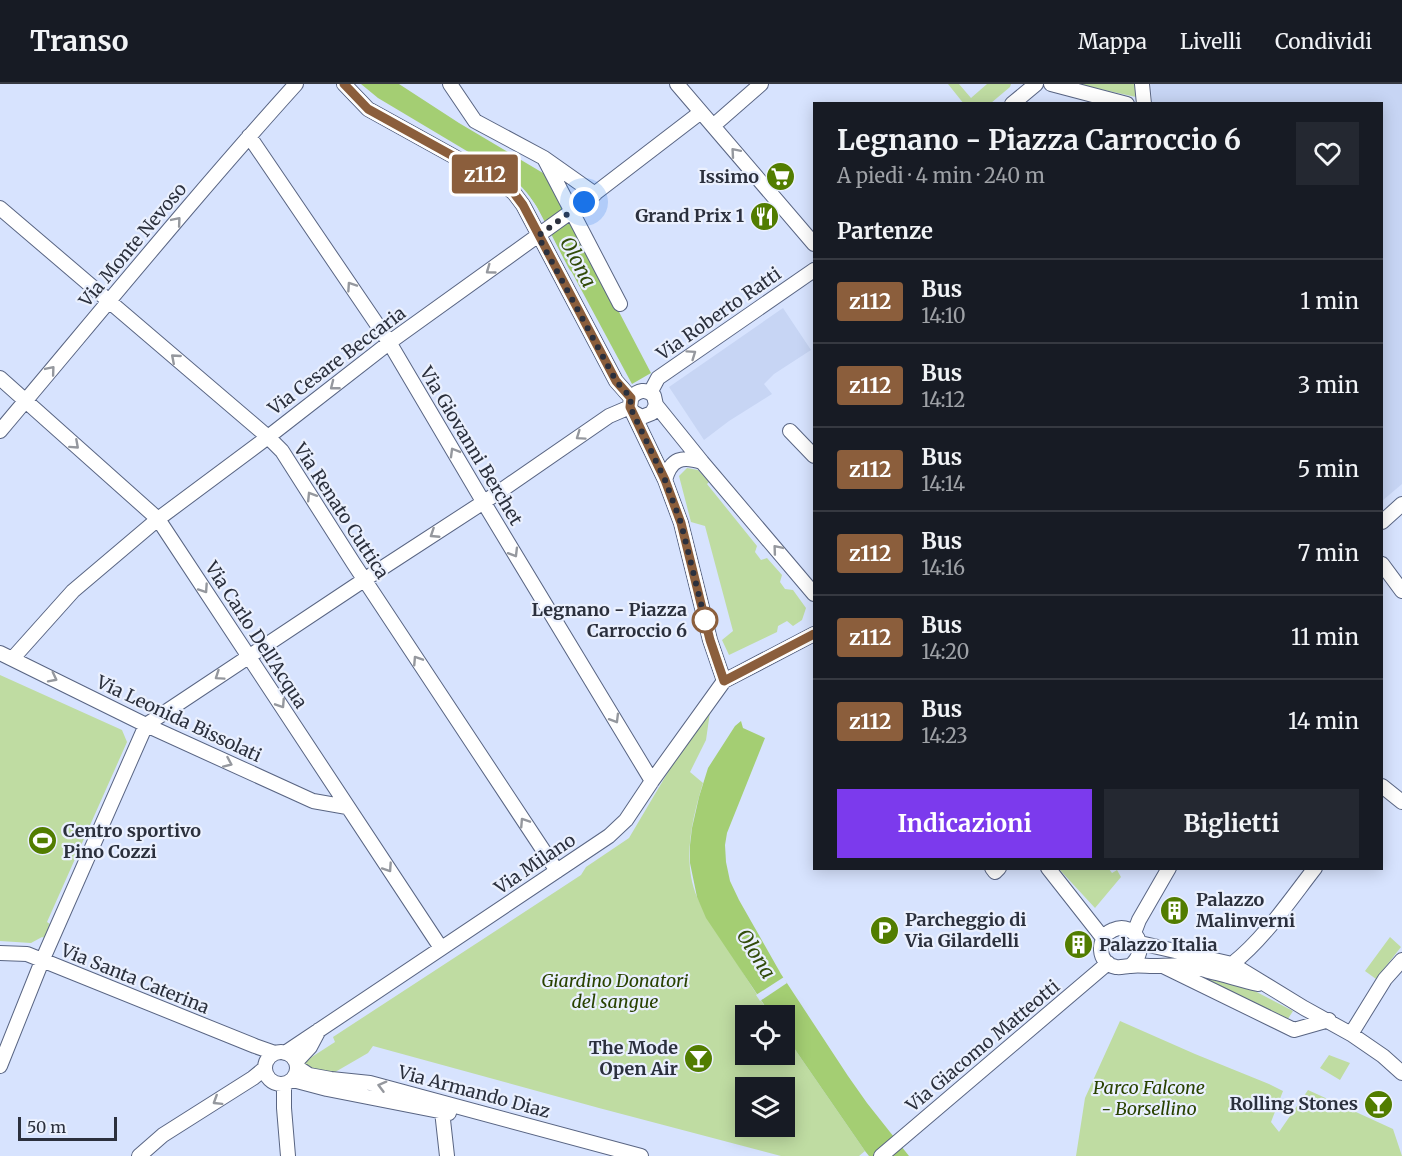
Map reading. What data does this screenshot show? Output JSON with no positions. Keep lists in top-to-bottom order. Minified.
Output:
{"streets":{"street":["Via Monte Nevoso","Via Roberto Ratti","Via Cesare Beccaria","Via Giovanni Berchet","Via Renato Cuttica","Via Carlo Dell'Acqua","Via Leonida Bissolati","Via Milano","Via Santa Caterina","Via Giacomo Matteotti","Via Armando Diaz"]},"crossings":[["Via Monte Nevoso","Via Giovanni Berchet"],["Via Monte Nevoso","Via Renato Cuttica"],["Via Monte Nevoso","Via Carlo Dell'Acqua"],["Via Cesare Beccaria","Via Giovanni Berchet"],["Via Cesare Beccaria","Via Renato Cuttica"],["Via Cesare Beccaria","Via Carlo Dell'Acqua"],["Via Cesare Beccaria","Via Leonida Bissolati"],["Via Giovanni Berchet","Via Milano"],["Via Renato Cuttica","Via Milano"],["Via Carlo Dell'Acqua","Via Leonida Bissolati"],["Via Carlo Dell'Acqua","Via Milano"],["Via Milano","Via Santa Caterina"],["Via Milano","Via Armando Diaz"],["Via Santa Caterina","Via Armando Diaz"]],"one_way":["Via Monte Nevoso","Via Roberto Ratti","Via Cesare Beccaria","Via Renato Cuttica","Via Carlo Dell'Acqua","Via Leonida Bissolati"],"water":["Olona"],"parks":["Giardino Donatori del sangue","Parco Falcone - Borsellino"],"places":{"supermarket":["Issimo"],"restaurant":["Grand Prix 1"],"other":["Legnano - Piazza Carroccio 6"],"sports":["Centro sportivo Pino Cozzi"],"building":["Palazzo Malinverni","Palazzo Italia"],"parking":["Parcheggio di Via Gilardelli"],"bar":["The Mode Open Air","Rolling Stones"]},"lines":["bus line z112"],"scale_bar":"50 m","page":{"header":"Transo","nav":["Mappa","Livelli","Condividi"],"on_map":"z112","heading":[["Legnano - Piazza Carroccio 6","A piedi · 4 min · 240 m"],"Partenze"],"list":[{"mark":"z112","name":"Bus","note":"14:10","value":"1 min"},{"mark":"z112","name":"Bus","note":"14:12","value":"3 min"},{"mark":"z112","name":"Bus","note":"14:14","value":"5 min"},{"mark":"z112","name":"Bus","note":"14:16","value":"7 min"},{"mark":"z112","name":"Bus","note":"14:20","value":"11 min"},{"mark":"z112","name":"Bus","note":"14:23","value":"14 min"}],"buttons":["Indicazioni","Biglietti"],"scale":"50 m"}}
